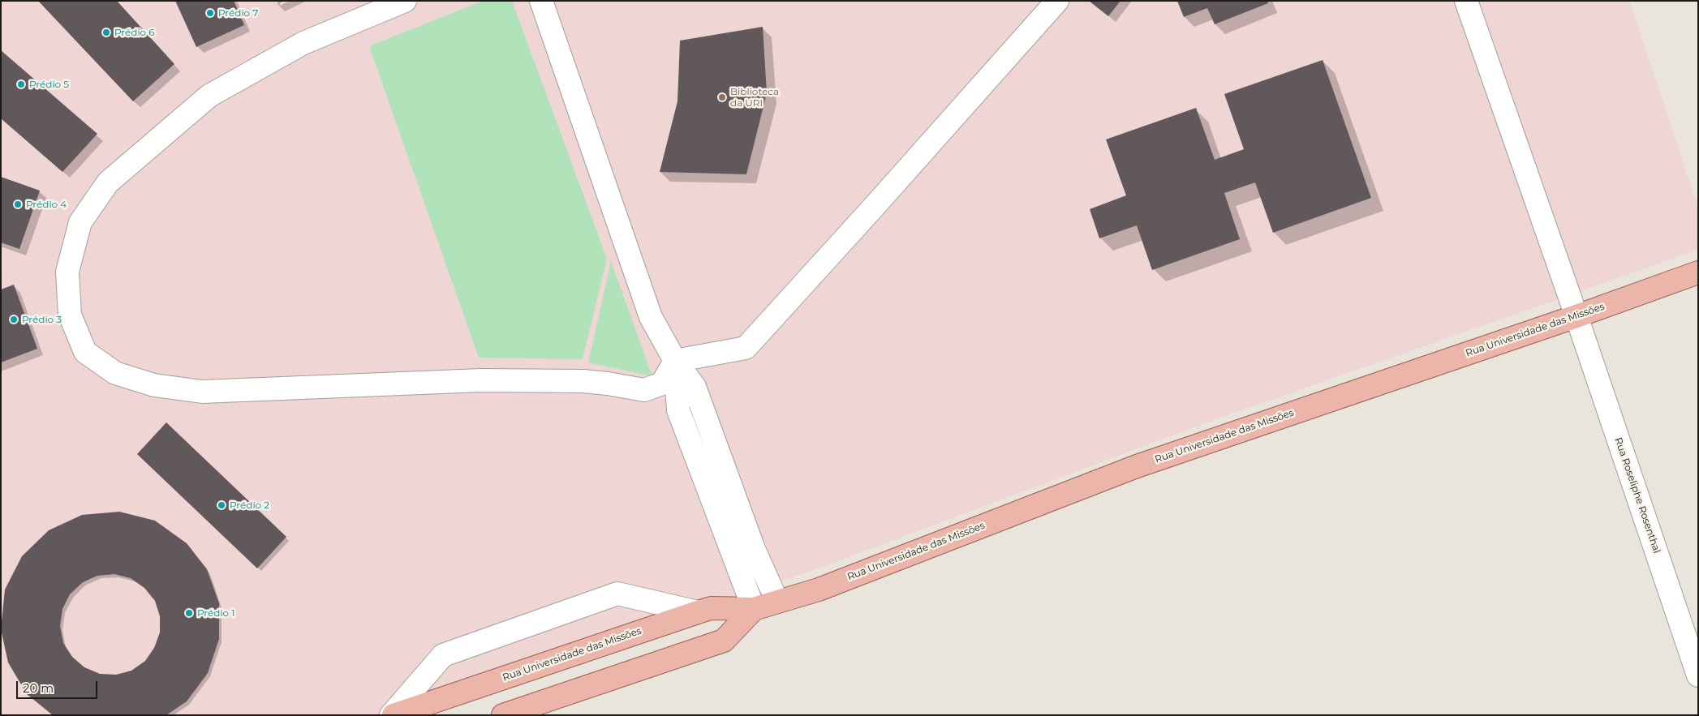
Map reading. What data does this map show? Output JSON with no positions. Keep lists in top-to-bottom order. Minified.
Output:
{"streets":{"main road":["Rua Universidade das Missões"],"street":["Rua Roseliphe Rosenthal"]},"crossings":[["Rua Universidade das Missões","Rua Roseliphe Rosenthal"]],"places":["Prédio 7","Prédio 6","Prédio 5","Biblioteca da URI","Prédio 4","Prédio 3","Prédio 2","Prédio 1"],"scale_bar":"20 m"}
